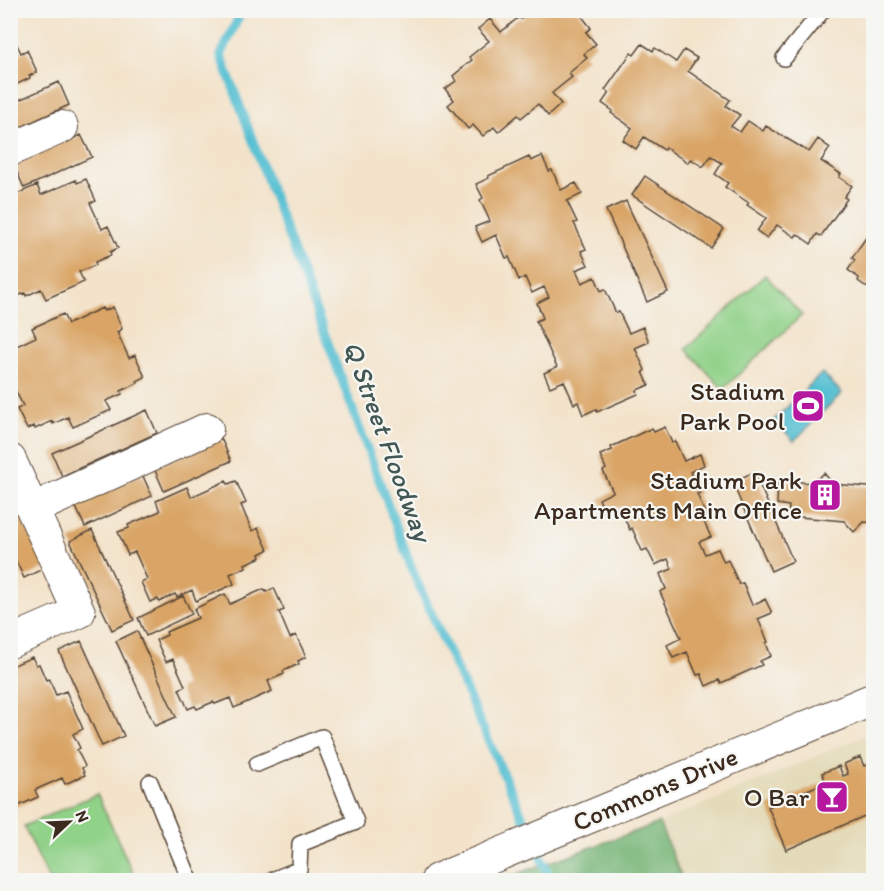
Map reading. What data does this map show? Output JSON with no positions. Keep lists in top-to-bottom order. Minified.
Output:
{"streets":{"street":["Commons Drive"]},"water":["Q Street Floodway"],"places":{"sports":["Stadium Park Pool"],"building":["Stadium Park Apartments Main Office"],"bar":["O Bar"]},"north":"top right"}
